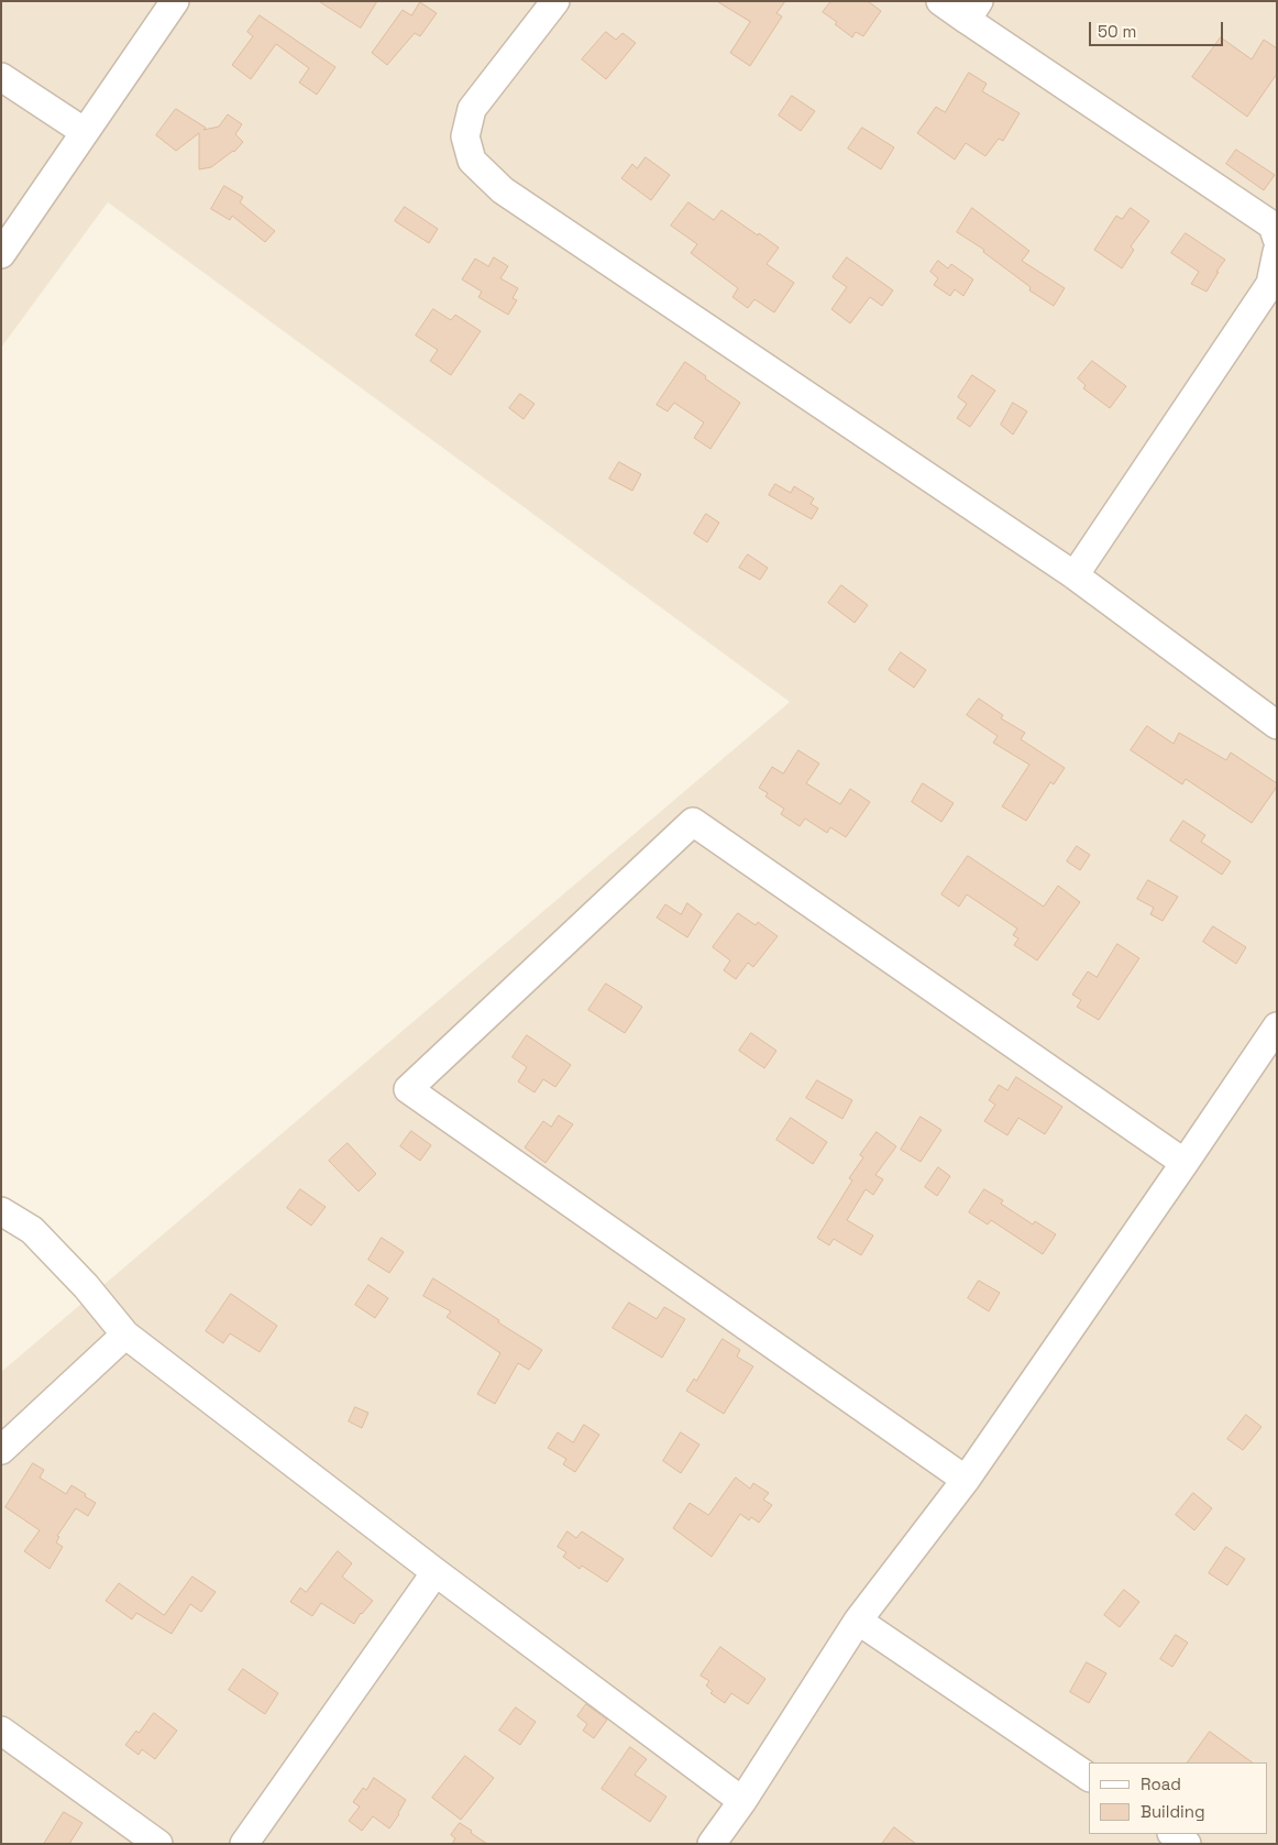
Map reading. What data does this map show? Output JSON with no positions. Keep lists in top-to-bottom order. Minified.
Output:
{"legend":["Road","Building"],"scale_bar":"50 m"}
